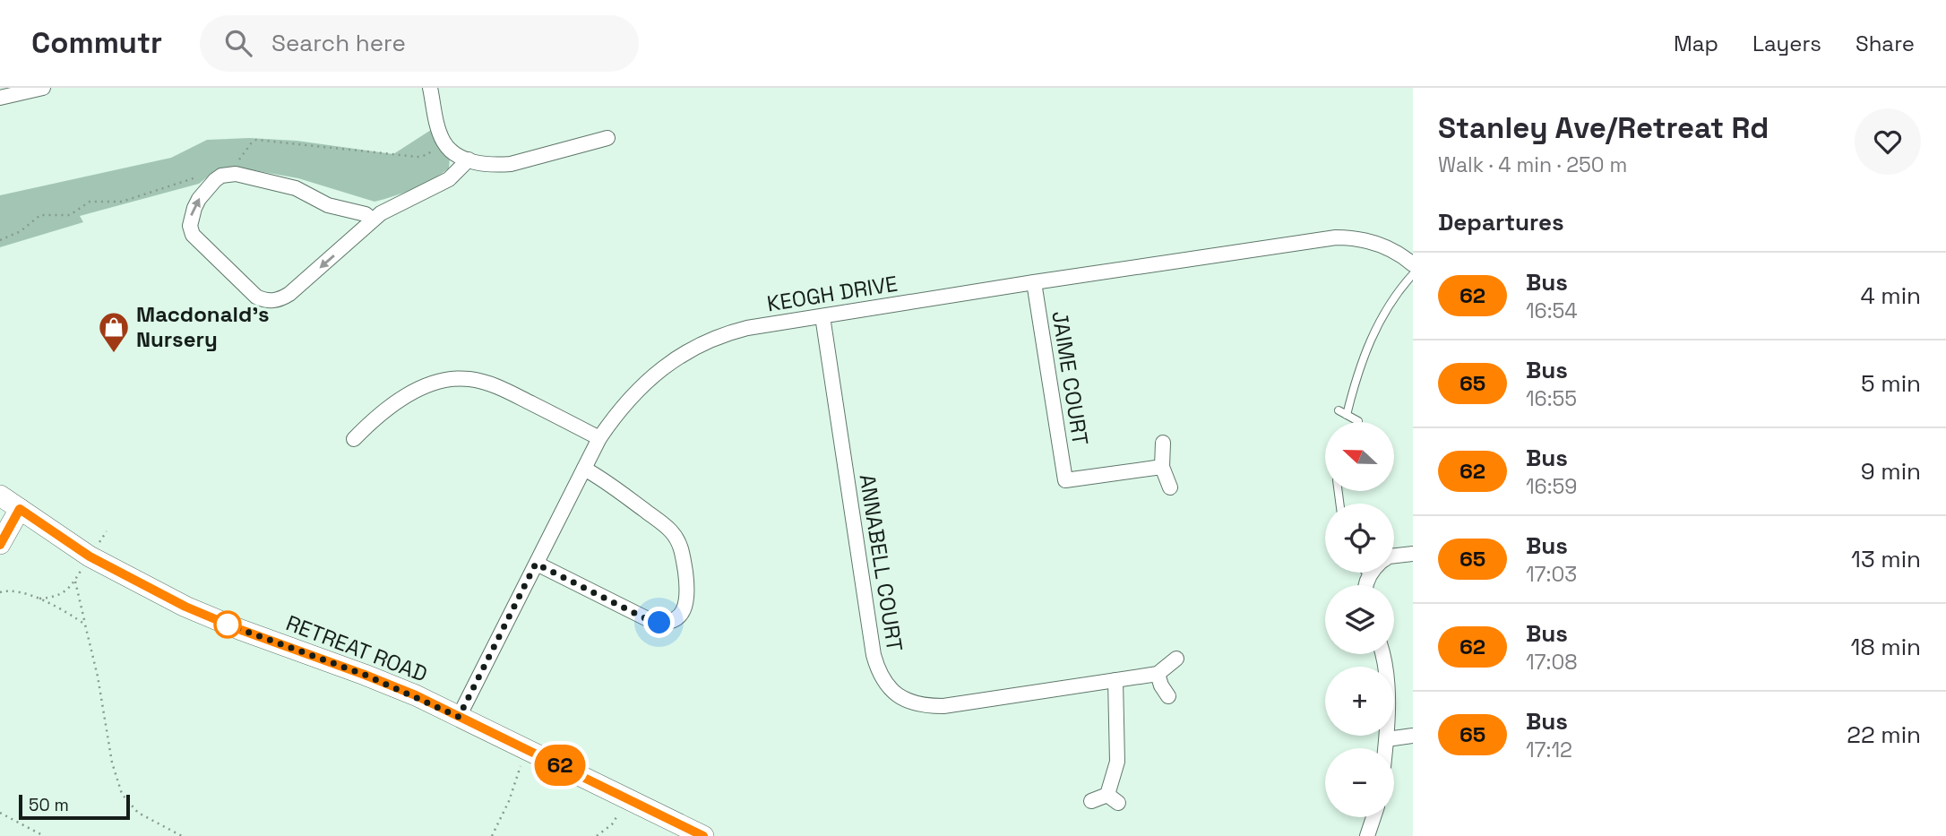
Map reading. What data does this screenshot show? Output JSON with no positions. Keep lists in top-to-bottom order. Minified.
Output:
{"streets":{"street":["KEOGH DRIVE","JAIME COURT","ANNABELL COURT","RETREAT ROAD"]},"crossings":[["KEOGH DRIVE","JAIME COURT"],["KEOGH DRIVE","ANNABELL COURT"],["KEOGH DRIVE","RETREAT ROAD"]],"places":{"shop":["Macdonald’s Nursery"]},"lines":["bus line 62"],"scale_bar":"50 m","north":"left","page":{"header":"Commutr","search":"Search here","nav":["Map","Layers","Share"],"on_map":"62","heading":[["Stanley Ave/Retreat Rd","Walk · 4 min · 250 m"],"Departures"],"list":[{"mark":"62","name":"Bus","note":"16:54","value":"4 min"},{"mark":"65","name":"Bus","note":"16:55","value":"5 min"},{"mark":"62","name":"Bus","note":"16:59","value":"9 min"},{"mark":"65","name":"Bus","note":"17:03","value":"13 min"},{"mark":"62","name":"Bus","note":"17:08","value":"18 min"},{"mark":"65","name":"Bus","note":"17:12","value":"22 min"}],"map_buttons":["+","−"],"scale":"50 m"}}
